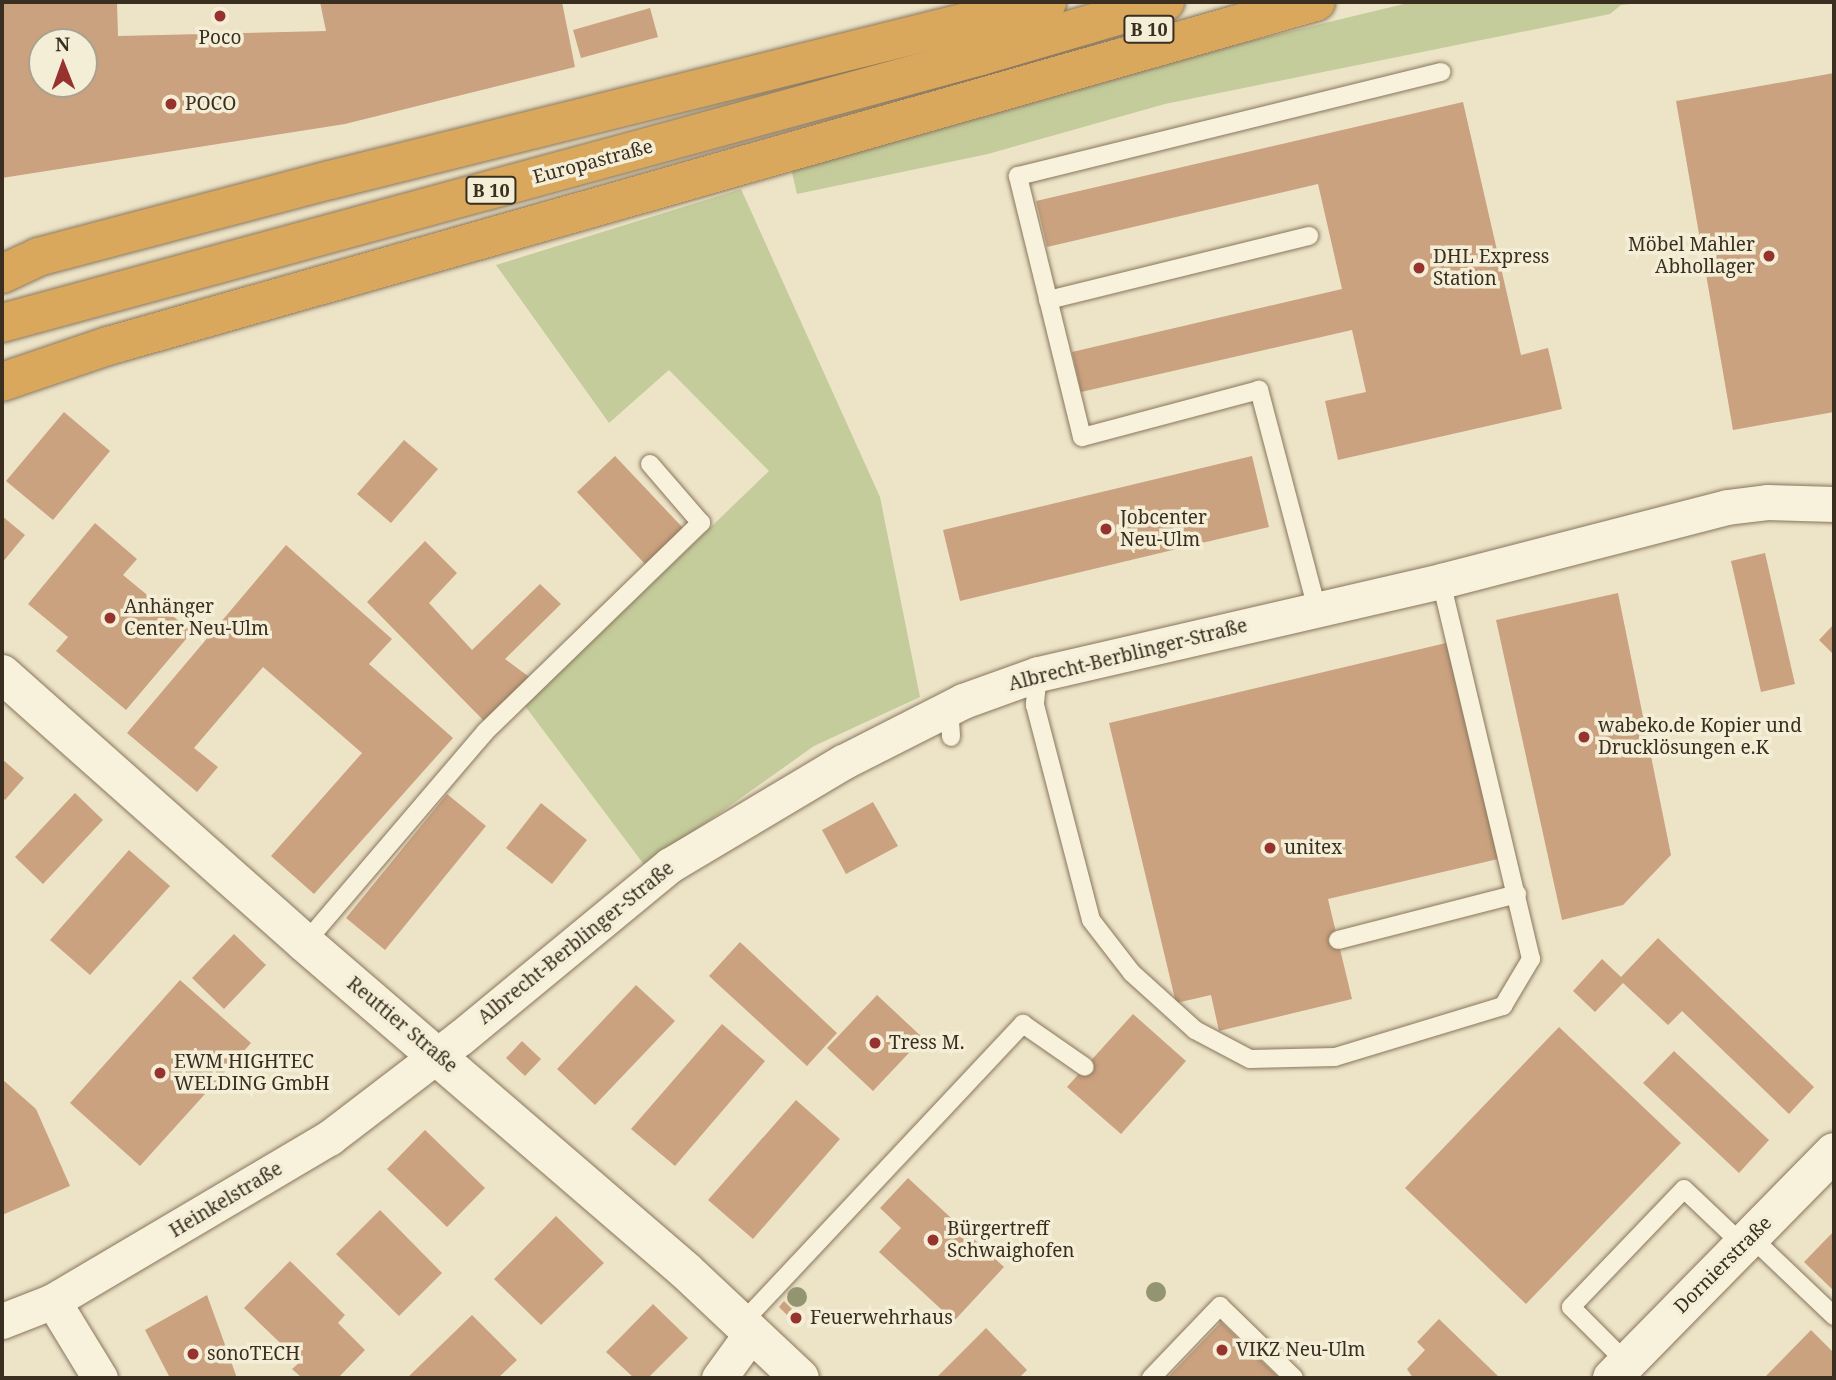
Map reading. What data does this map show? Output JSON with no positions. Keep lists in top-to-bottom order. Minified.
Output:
{"streets":{"highway":["B 10","Europastraße"],"main road":["Reuttier Straße","Dornierstraße"],"street":["Albrecht-Berblinger-Straße","Heinkelstraße"]},"crossings":[["Albrecht-Berblinger-Straße","Reuttier Straße"],["Albrecht-Berblinger-Straße","Heinkelstraße"],["Reuttier Straße","Heinkelstraße"]],"places":["Poco","POCO","Möbel Mahler Abhollager","DHL Express Station","Jobcenter Neu-Ulm","Anhänger Center Neu-Ulm","wabeko.de Kopier und Drucklösungen e.K","unitex","Tress M.","EWM HIGHTEC WELDING GmbH","Bürgertreff Schwaighofen","Feuerwehrhaus","VIKZ Neu-Ulm","sonoTECH"],"north":"top"}
